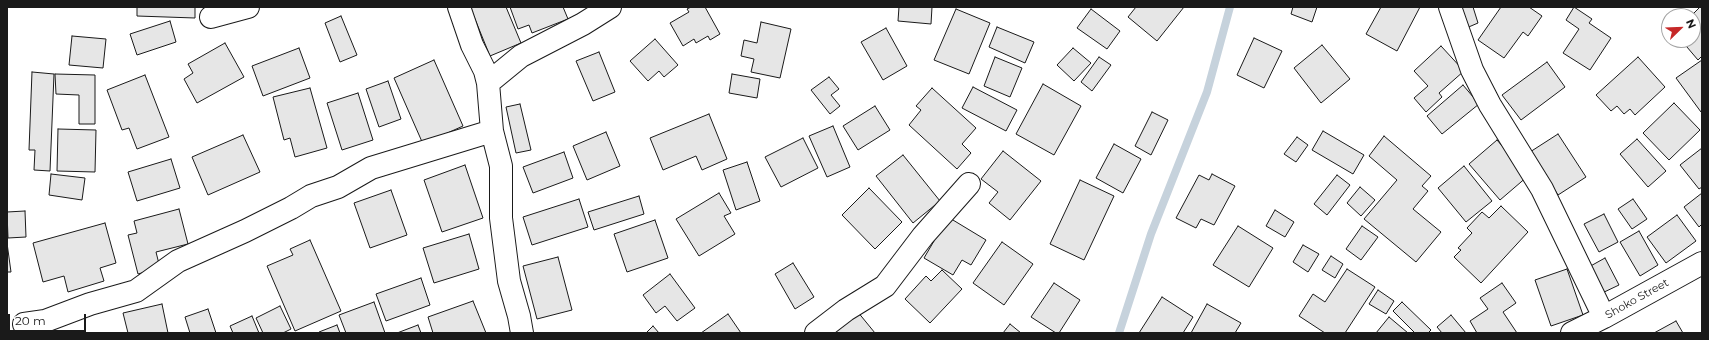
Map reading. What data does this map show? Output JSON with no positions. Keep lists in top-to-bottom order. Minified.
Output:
{"streets":{"street":["Shoko Street"]},"scale_bar":"20 m","north":"top right"}
